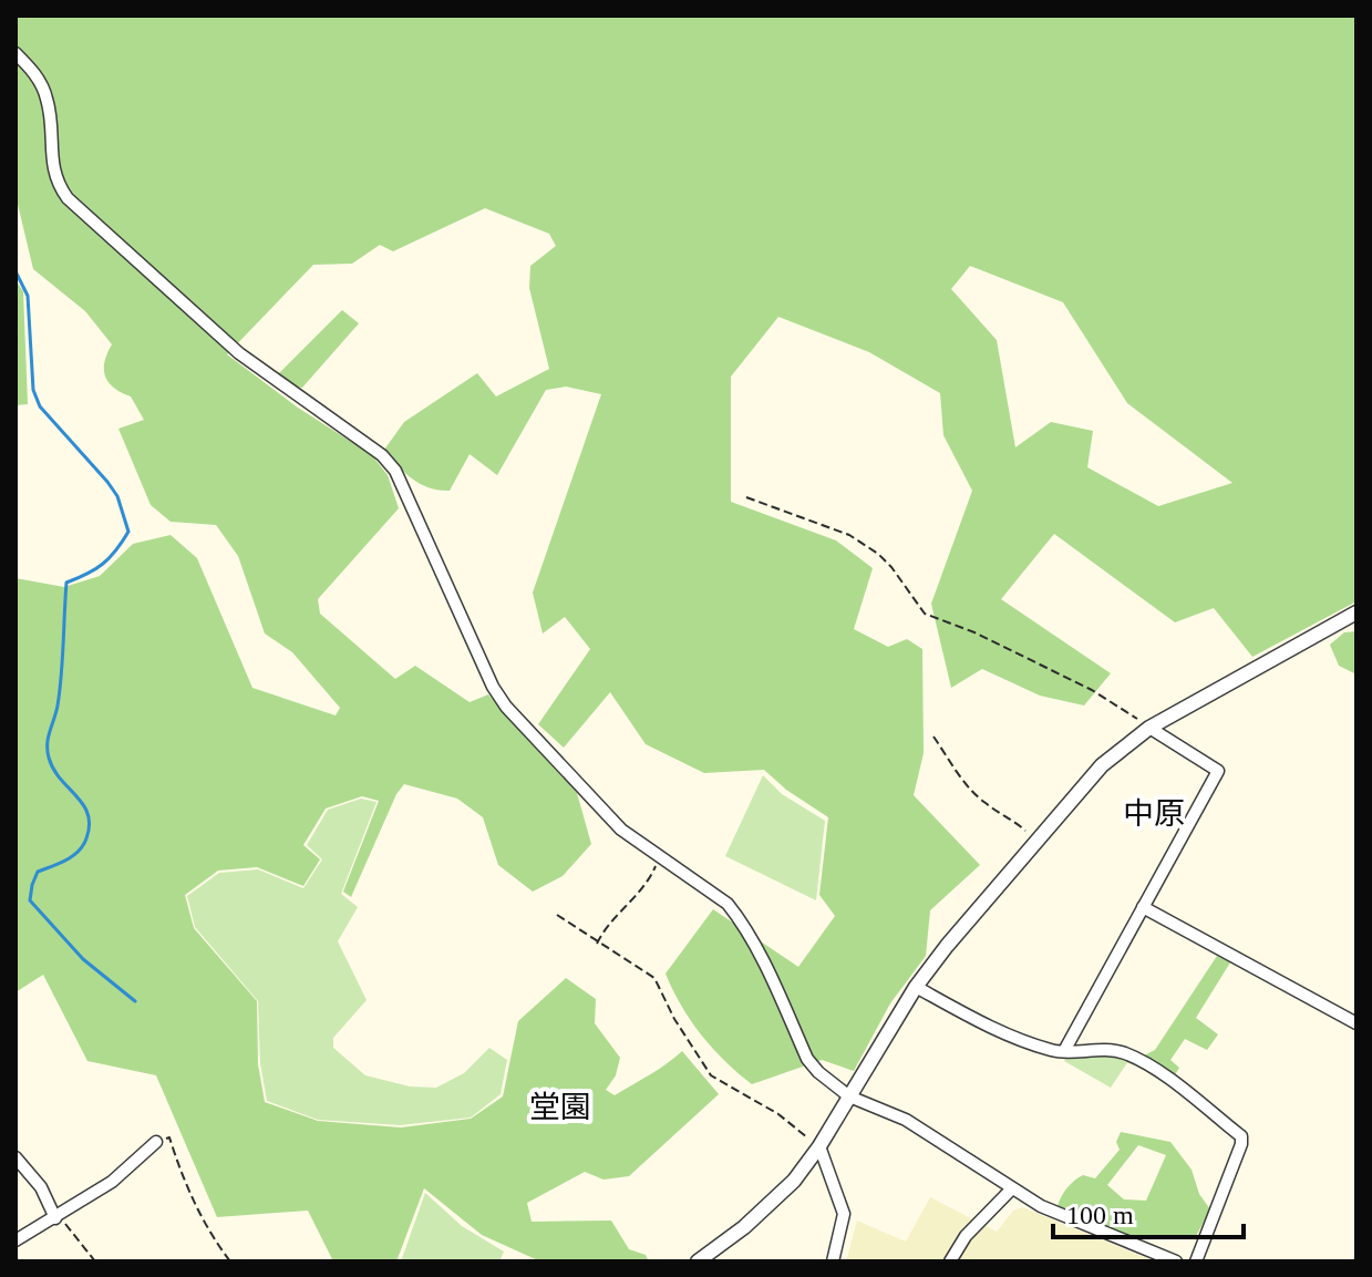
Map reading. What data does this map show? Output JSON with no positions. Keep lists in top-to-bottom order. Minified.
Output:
{"districts":["中原","堂園"],"scale_bar":"100 m"}
